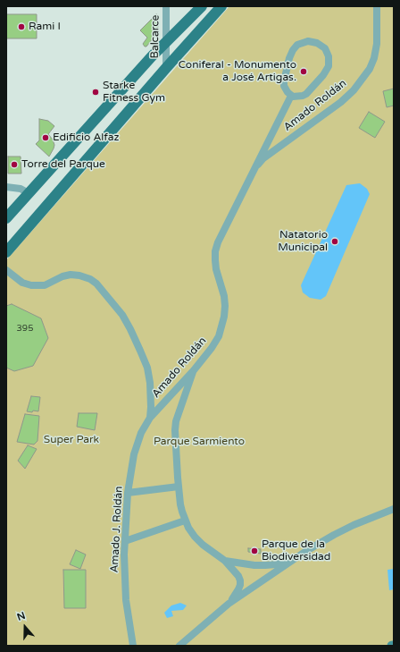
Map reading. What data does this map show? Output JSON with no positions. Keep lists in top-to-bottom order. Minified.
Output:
{"streets":{"street":["Balcarce","Amado Roldán","Amado J. Roldán"]},"crossings":[["Amado Roldán","Amado J. Roldán"]],"parks":["Super Park","Parque Sarmiento"],"places":["Rami I","Coniferal - Monumento a José Artigas.","Starke Fitness Gym","Edificio Alfaz","Torre del Parque","Natatorio Municipal","Parque de la Biodiversidad"],"house_numbers":["395"],"north":"top"}
